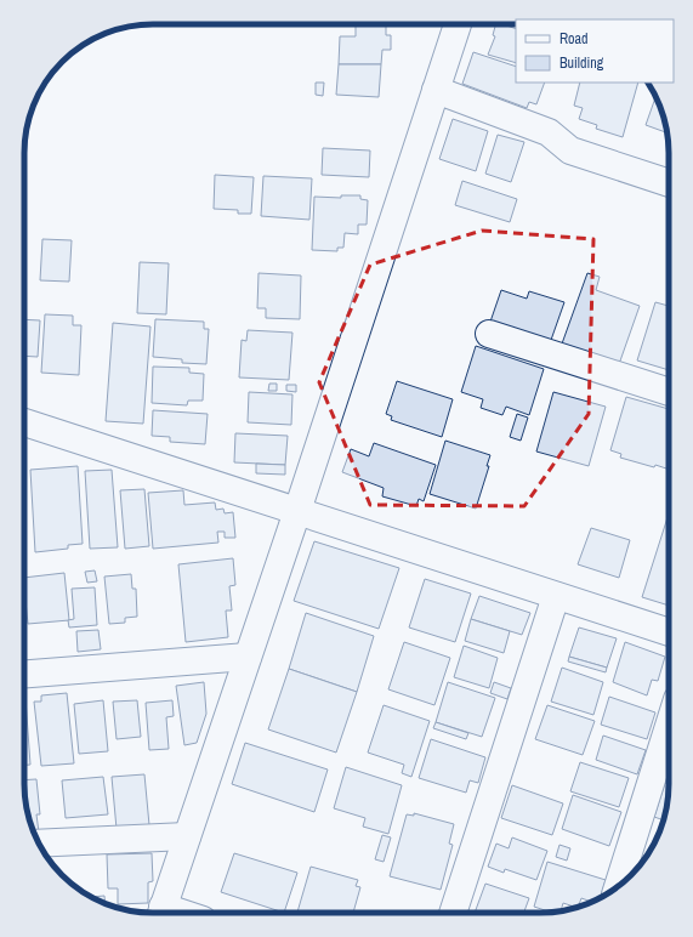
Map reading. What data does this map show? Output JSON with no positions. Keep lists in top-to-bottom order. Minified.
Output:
{"legend":["Road","Building"]}
